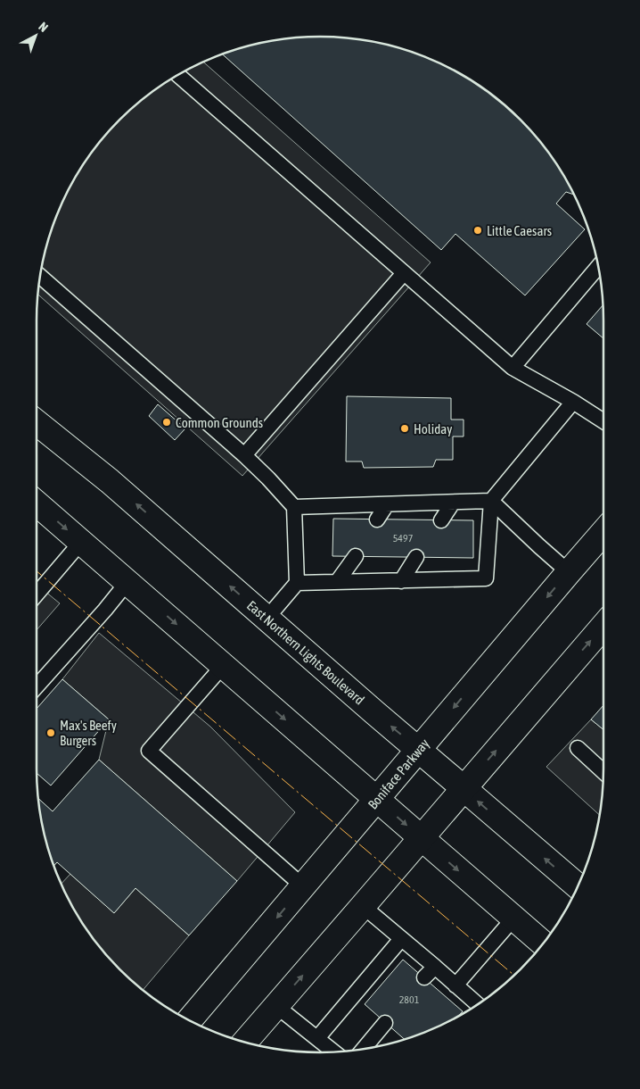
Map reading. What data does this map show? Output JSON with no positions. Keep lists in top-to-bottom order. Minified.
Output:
{"streets":{"main road":["East Northern Lights Boulevard","Boniface Parkway"]},"crossings":[["East Northern Lights Boulevard","Boniface Parkway"]],"places":["Little Caesars","Common Grounds","Holiday","Max's Beefy Burgers"],"house_numbers":["5497","2801"],"north":"top right"}
